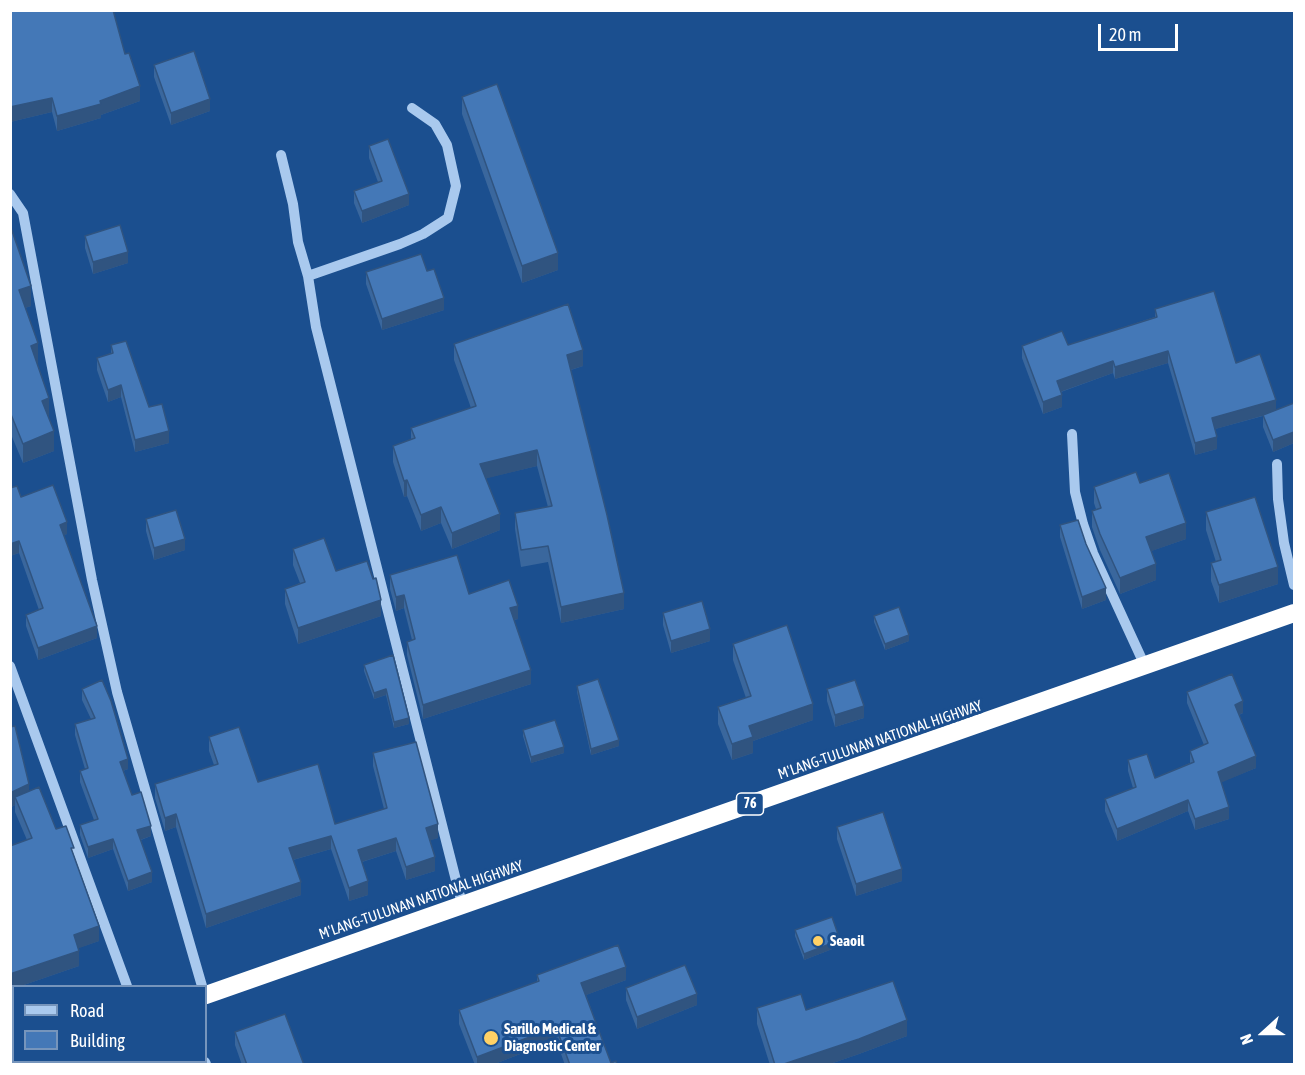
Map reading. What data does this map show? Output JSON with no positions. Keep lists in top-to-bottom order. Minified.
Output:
{"streets":{"highway":["M'LANG-TULUNAN NATIONAL HIGHWAY","76"]},"places":["Seaoil","Sarillo Medical & Diagnostic Center"],"legend":["Road","Building"],"scale_bar":"20 m","north":"left"}
